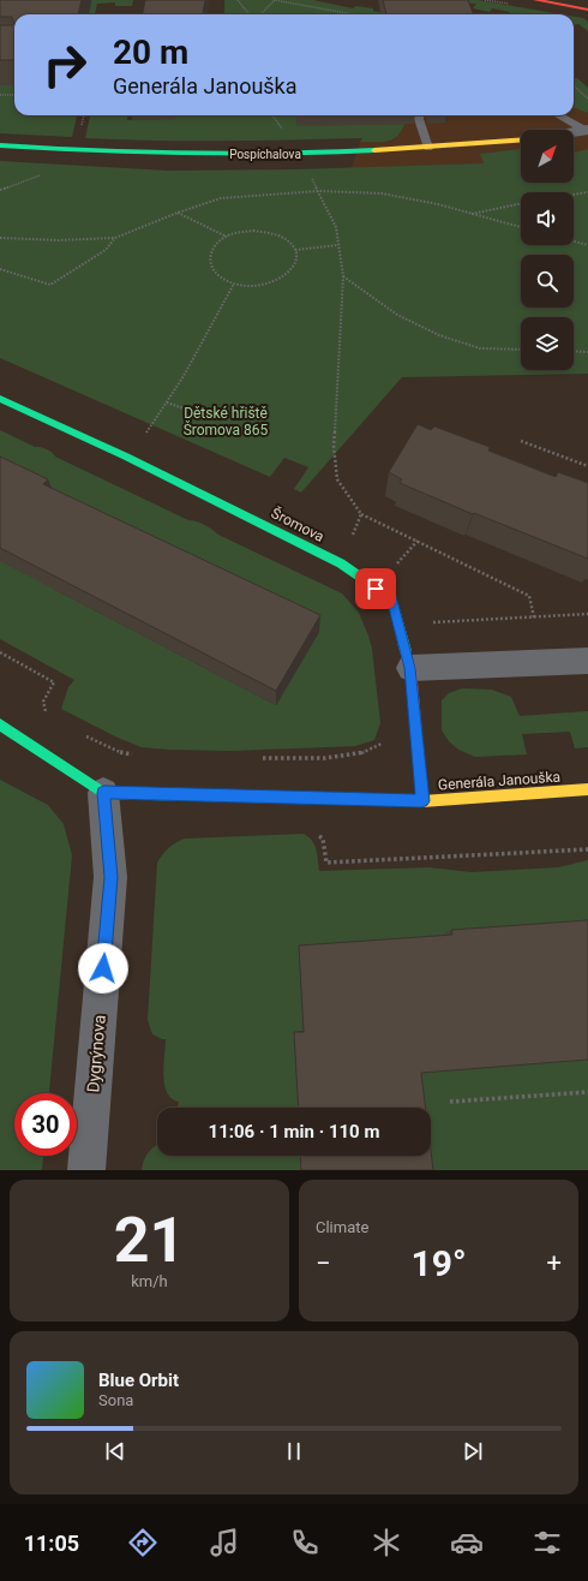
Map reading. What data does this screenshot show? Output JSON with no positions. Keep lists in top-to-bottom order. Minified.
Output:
{"streets":{"street":["Pospíchalova","Šromova","Generála Janouška","Dygrýnova"]},"crossings":[["Šromova","Generála Janouška"],["Generála Janouška","Dygrýnova"]],"parks":["Dětské hřiště Šromova 865"],"north":"top right","page":{"turn":["20 m","Generála Janouška"],"limit":"30","trip":"11:06 · 1 min · 110 m","tile":[["21","km/h"],"Climate"],"heat":["−","19°","+"],"song":["Blue Orbit","Sona"],"tabs":"11:05"}}
